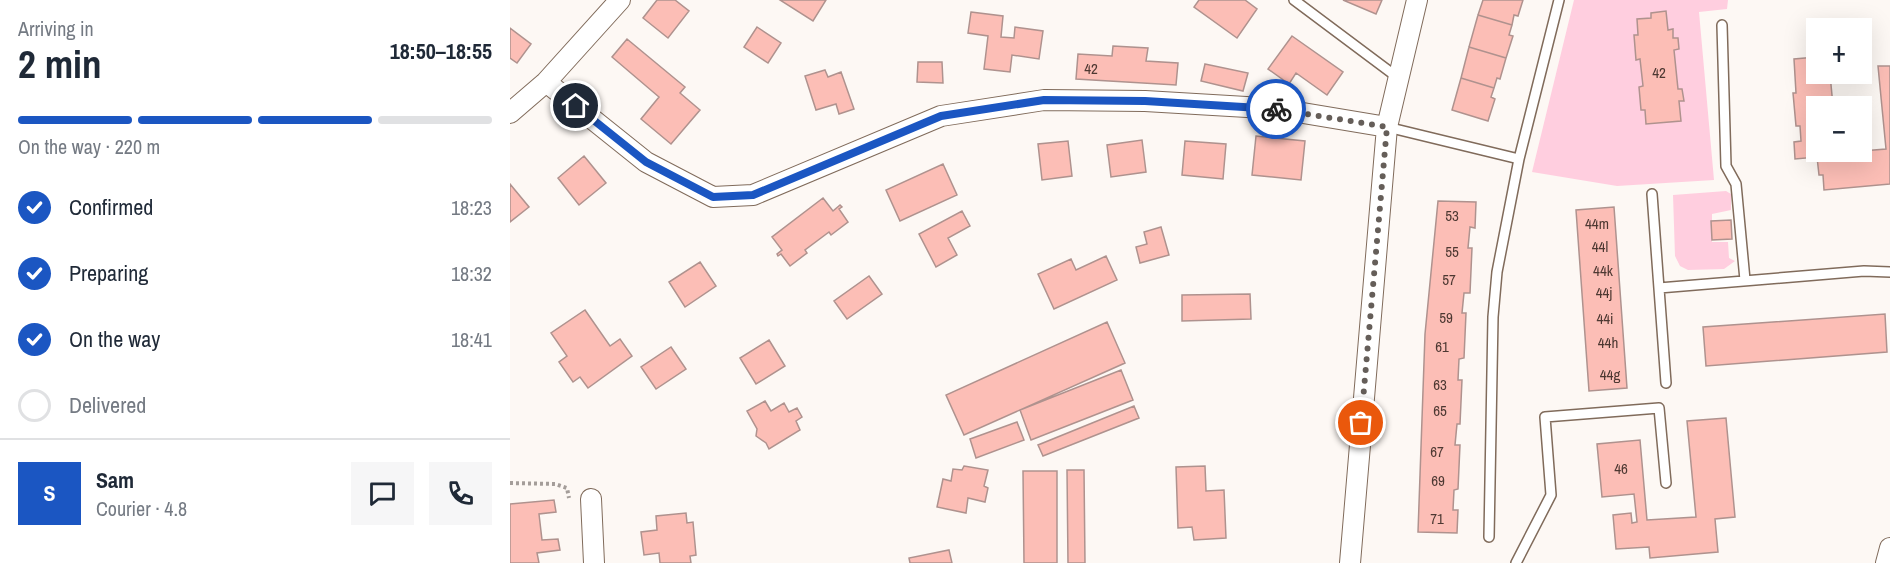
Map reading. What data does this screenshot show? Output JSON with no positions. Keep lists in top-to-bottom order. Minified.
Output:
{"house_numbers":["42","42","53","44m","44l","55","44k","57","44j","59","44i","44h","61","44g","63","65","67","46","69","71"],"page":{"heading":["2 min","Arriving in","18:50–18:55"],"panel":["Sam","Courier · 4.8"],"map_buttons":["+","−"],"bar":"On the way · 220 m","list":[["Confirmed","18:23"],["Preparing","18:32"],["On the way","18:41"],"Delivered"],"round":"S"}}
